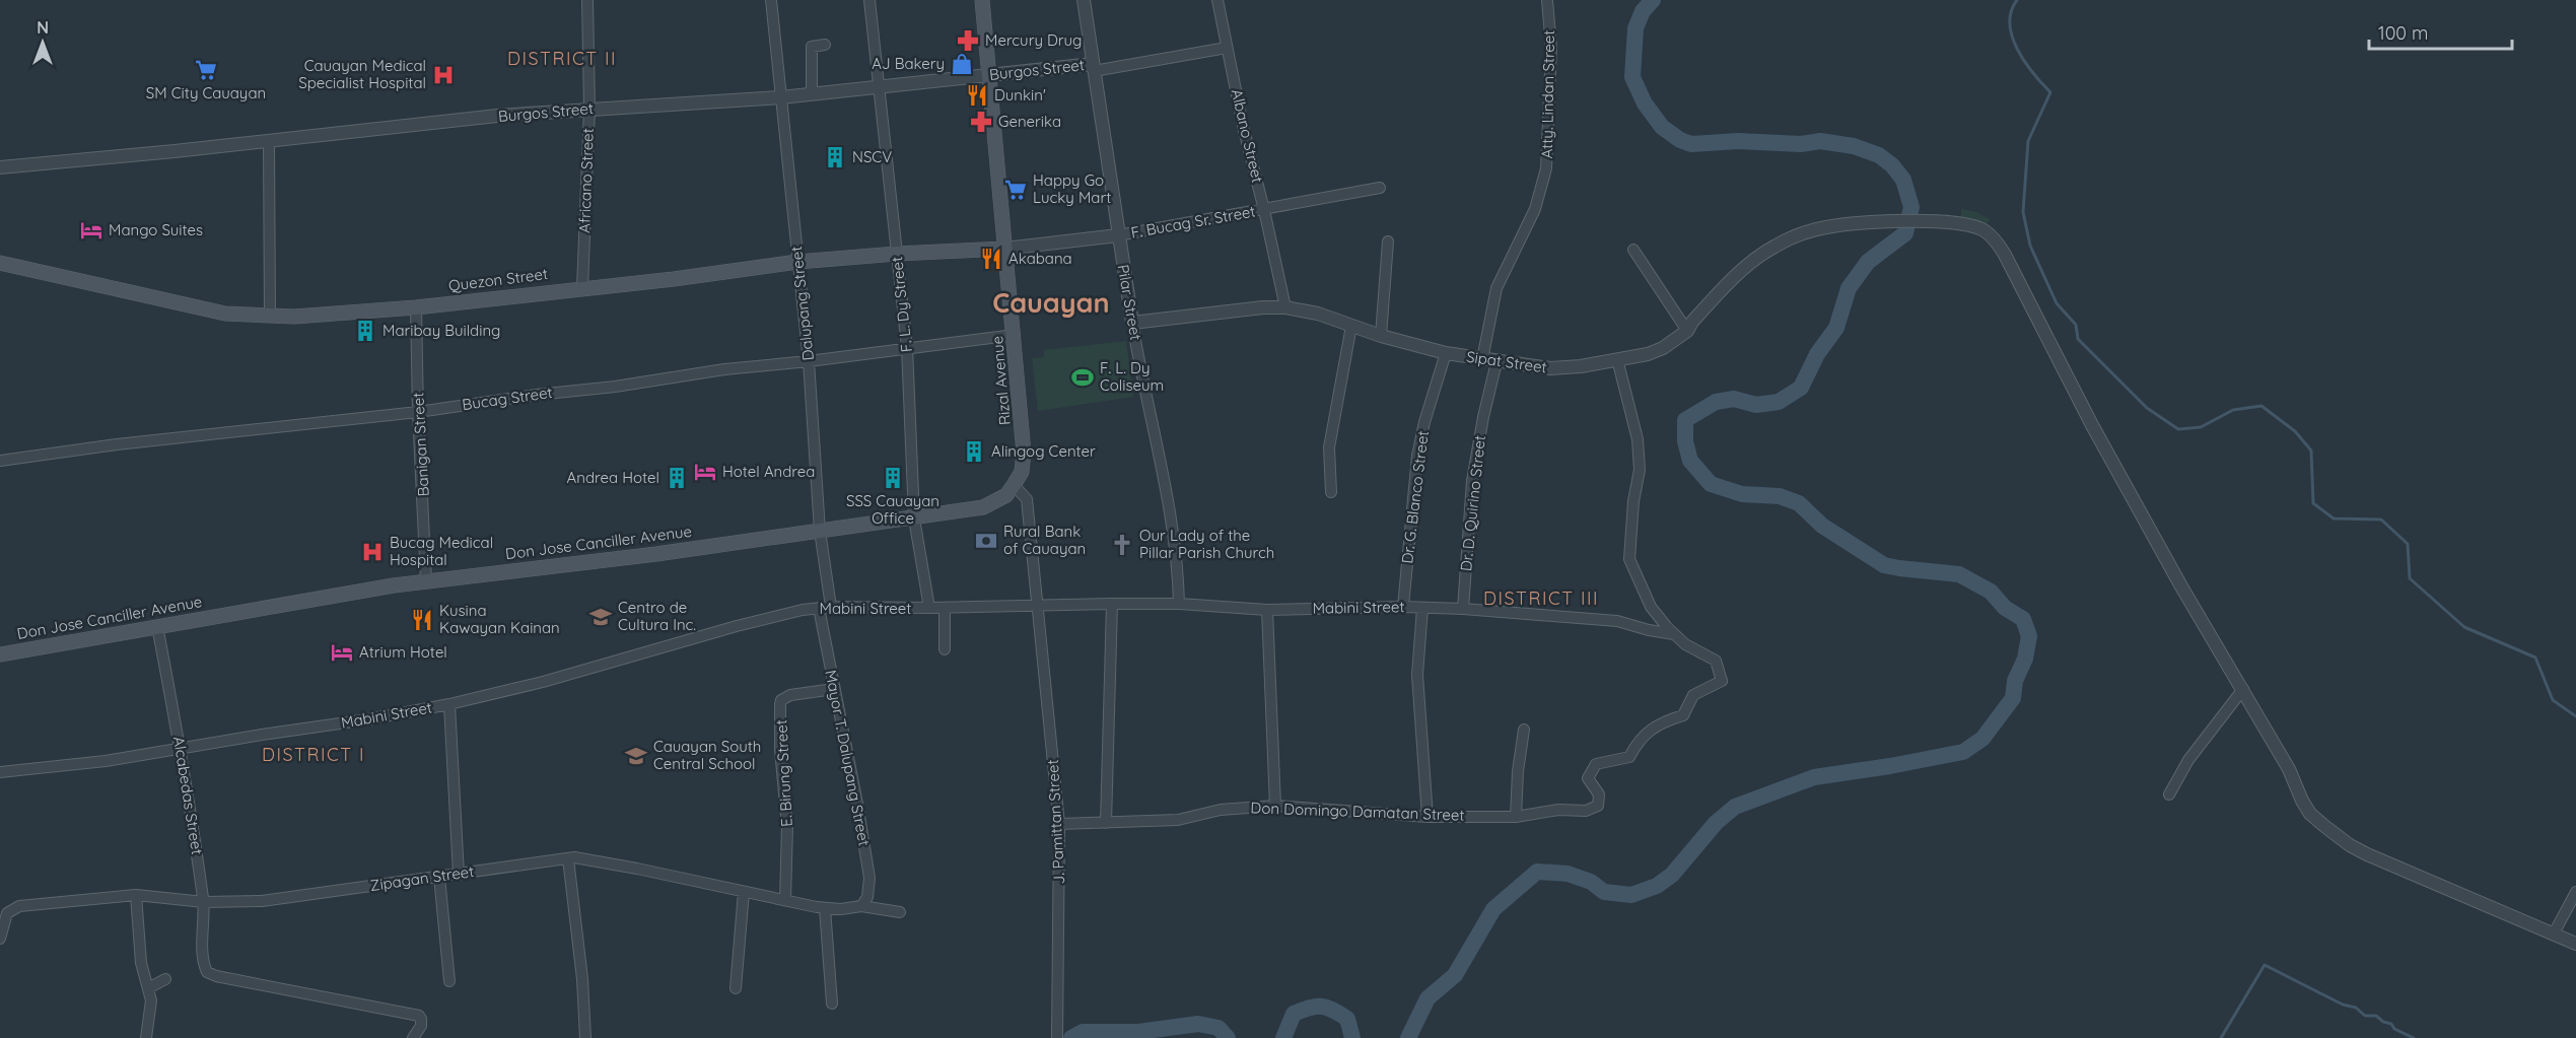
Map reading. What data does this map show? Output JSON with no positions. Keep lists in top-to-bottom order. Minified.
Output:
{"streets":{"main road":["Quezon Street","Rizal Avenue","Don Jose Canciller Avenue"],"street":["Burgos Street","Atty. Lindan Street","Albano Street","Africano Street","F. Bucag Sr. Street","Pilar Street","Dalupang Street","F. L. Dy Street","Sipat Street","Bucag Street","Banigan Street","Dr. G. Blanco Street","Dr. D. Quirino Street","Mabini Street","Mayor T. Dalupang Street","E. Birung Street","Alcabedas Street","Don Domingo Damatan Street","J. Pamittan Street","Zipagan Street"]},"crossings":[["Burgos Street","Africano Street"],["Burgos Street","Pilar Street"],["Burgos Street","Dalupang Street"],["Burgos Street","F. L. Dy Street"],["Burgos Street","Rizal Avenue"],["Atty. Lindan Street","Sipat Street"],["Albano Street","F. Bucag Sr. Street"],["Albano Street","Sipat Street"],["Africano Street","Quezon Street"],["F. Bucag Sr. Street","Quezon Street"],["F. Bucag Sr. Street","Pilar Street"],["F. Bucag Sr. Street","Rizal Avenue"],["Quezon Street","Dalupang Street"],["Quezon Street","F. L. Dy Street"],["Quezon Street","Rizal Avenue"],["Quezon Street","Banigan Street"],["Pilar Street","Sipat Street"],["Pilar Street","Mabini Street"],["Dalupang Street","Bucag Street"],["Dalupang Street","Don Jose Canciller Avenue"],["Dalupang Street","Mabini Street"],["Dalupang Street","Mayor T. Dalupang Street"],["F. L. Dy Street","Bucag Street"],["F. L. Dy Street","Don Jose Canciller Avenue"],["F. L. Dy Street","Mabini Street"],["Sipat Street","Dr. G. Blanco Street"],["Sipat Street","Dr. D. Quirino Street"],["Sipat Street","Don Domingo Damatan Street"],["Rizal Avenue","Bucag Street"],["Rizal Avenue","Don Jose Canciller Avenue"],["Bucag Street","Banigan Street"],["Banigan Street","Don Jose Canciller Avenue"],["Dr. G. Blanco Street","Mabini Street"],["Dr. D. Quirino Street","Mabini Street"],["Don Jose Canciller Avenue","Alcabedas Street"],["Mabini Street","Mayor T. Dalupang Street"],["Mabini Street","Alcabedas Street"],["Mabini Street","Don Domingo Damatan Street"],["Mabini Street","J. Pamittan Street"],["Mayor T. Dalupang Street","E. Birung Street"],["Mayor T. Dalupang Street","Zipagan Street"],["E. Birung Street","Zipagan Street"],["Alcabedas Street","Zipagan Street"],["Don Domingo Damatan Street","J. Pamittan Street"]],"districts":["DISTRICT II","Cauayan","DISTRICT III","DISTRICT I"],"places":{"pharmacy":["Mercury Drug","Generika"],"shop":["AJ Bakery"],"supermarket":["SM City Cauayan","Happy Go Lucky Mart"],"hospital":["Cauayan Medical Specialist Hospital","Bucag Medical Hospital"],"restaurant":["Dunkin'","Akabana","Kusina Kawayan Kainan"],"building":["NSCV","Maribay Building","Alingog Center","Andrea Hotel","SSS Cauayan Office"],"hotel":["Mango Suites","Hotel Andrea","Atrium Hotel"],"sports":["F. L. Dy Coliseum"],"bank":["Rural Bank of Cauayan"],"church":["Our Lady of the Pillar Parish Church"],"school or university":["Centro de Cultura Inc.","Cauayan South Central School"]},"scale_bar":"100 m","north":"top"}
